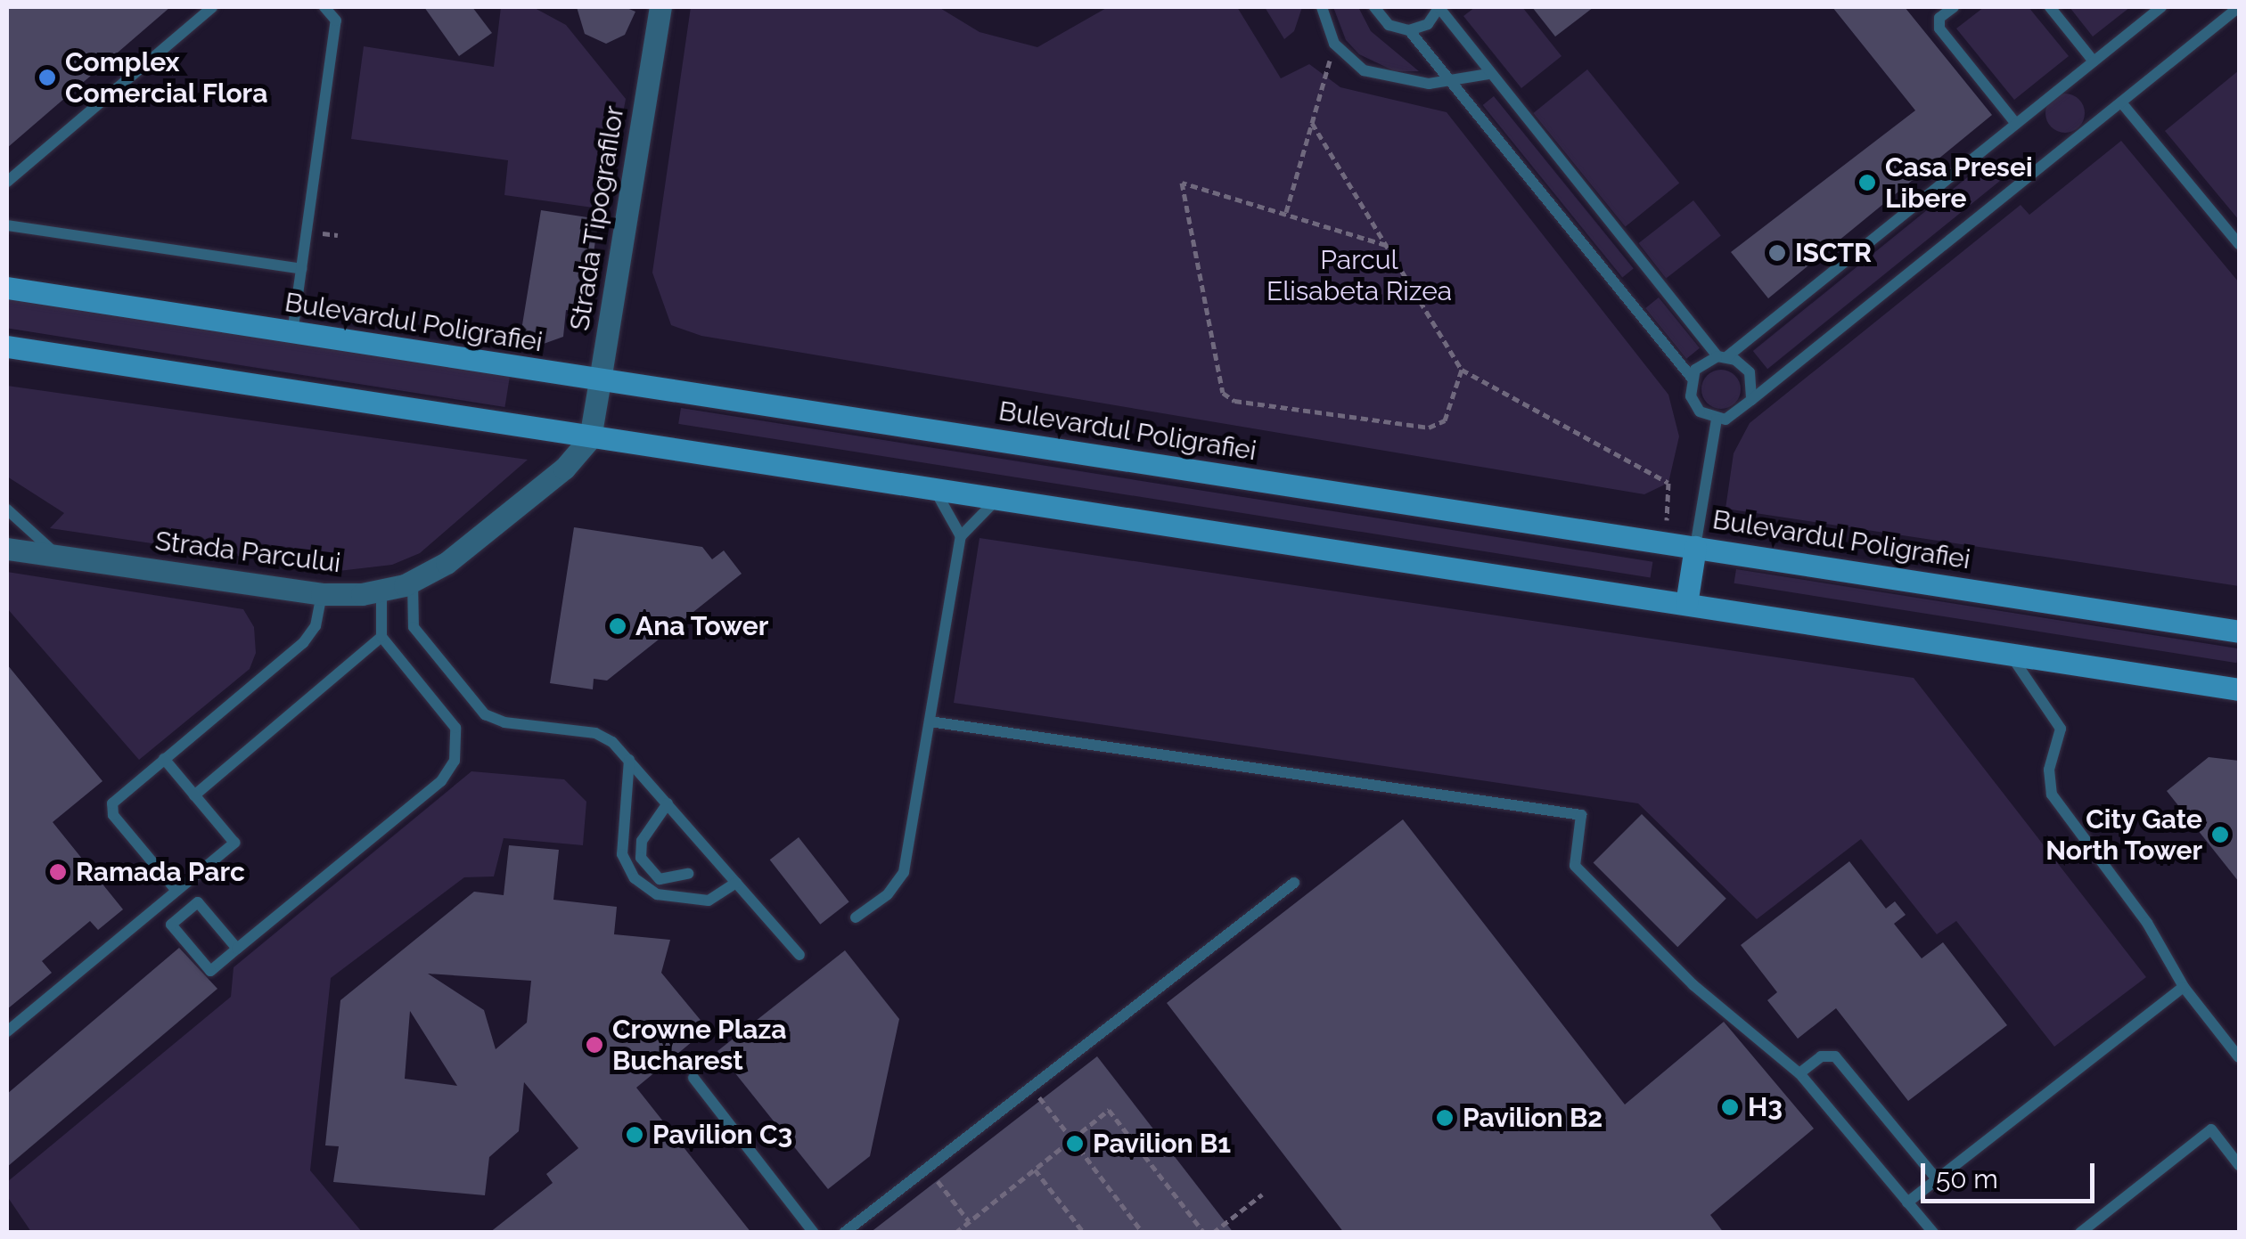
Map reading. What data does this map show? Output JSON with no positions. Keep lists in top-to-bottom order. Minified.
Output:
{"streets":{"main road":["Bulevardul Poligrafiei"],"street":["Strada Tipografilor","Strada Parcului"]},"crossings":[["Strada Tipografilor","Bulevardul Poligrafiei"],["Strada Tipografilor","Strada Parcului"]],"parks":["Parcul Elisabeta Rizea"],"places":["Complex Comercial Flora","Casa Presei Libere","ISCTR","Ana Tower","City Gate North Tower","Ramada Parc","Crowne Plaza Bucharest","H3","Pavilion B2","Pavilion C3","Pavilion B1"],"scale_bar":"50 m"}
